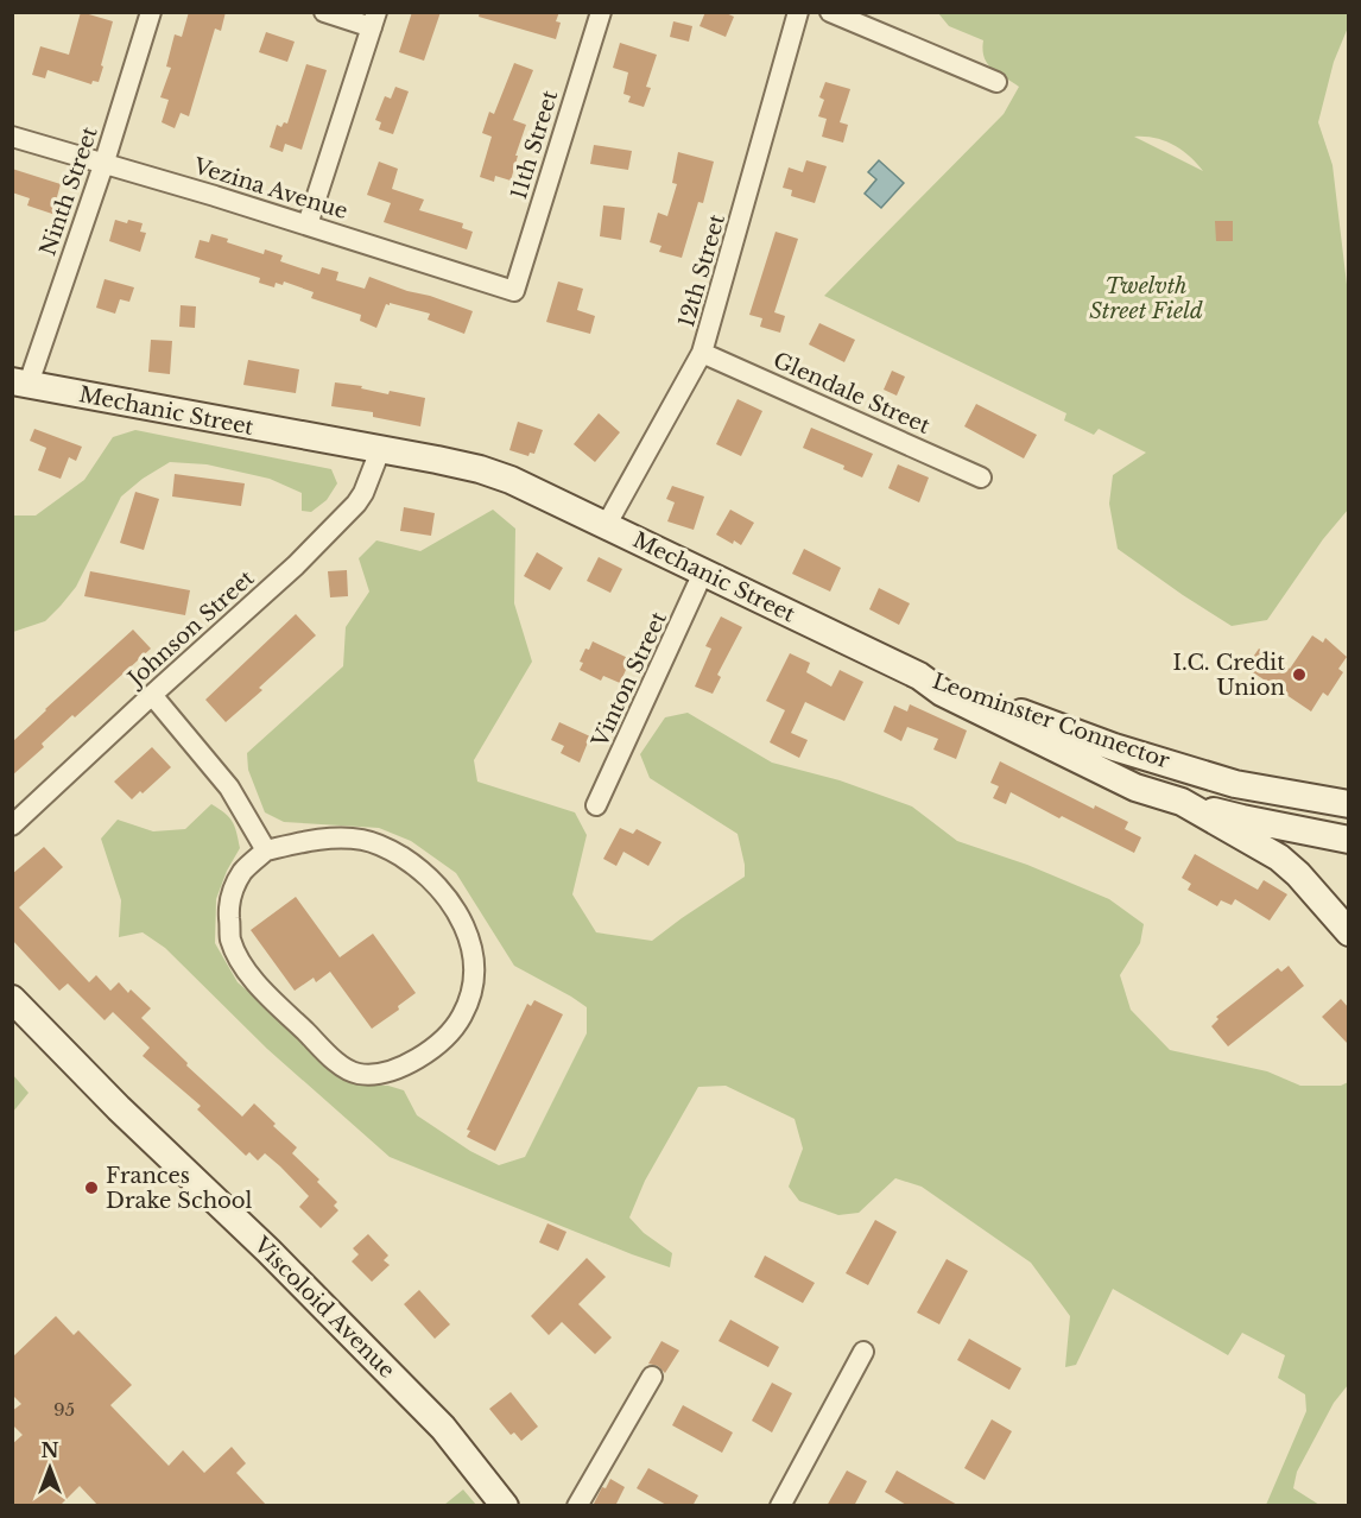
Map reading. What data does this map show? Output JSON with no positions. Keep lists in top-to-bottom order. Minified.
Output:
{"streets":{"main road":["Mechanic Street","Leominster Connector","Viscoloid Avenue"],"street":["11th Street","Vezina Avenue","Ninth Street","12th Street","Glendale Street","Johnson Street","Vinton Street"]},"crossings":[["11th Street","Vezina Avenue"],["Vezina Avenue","Ninth Street"],["Ninth Street","Mechanic Street"],["12th Street","Glendale Street"],["12th Street","Mechanic Street"],["Mechanic Street","Johnson Street"],["Mechanic Street","Vinton Street"],["Mechanic Street","Leominster Connector"]],"parks":["Twelvth Street Field"],"places":["I.C. Credit Union","Frances Drake School"],"house_numbers":["95"],"north":"top"}
